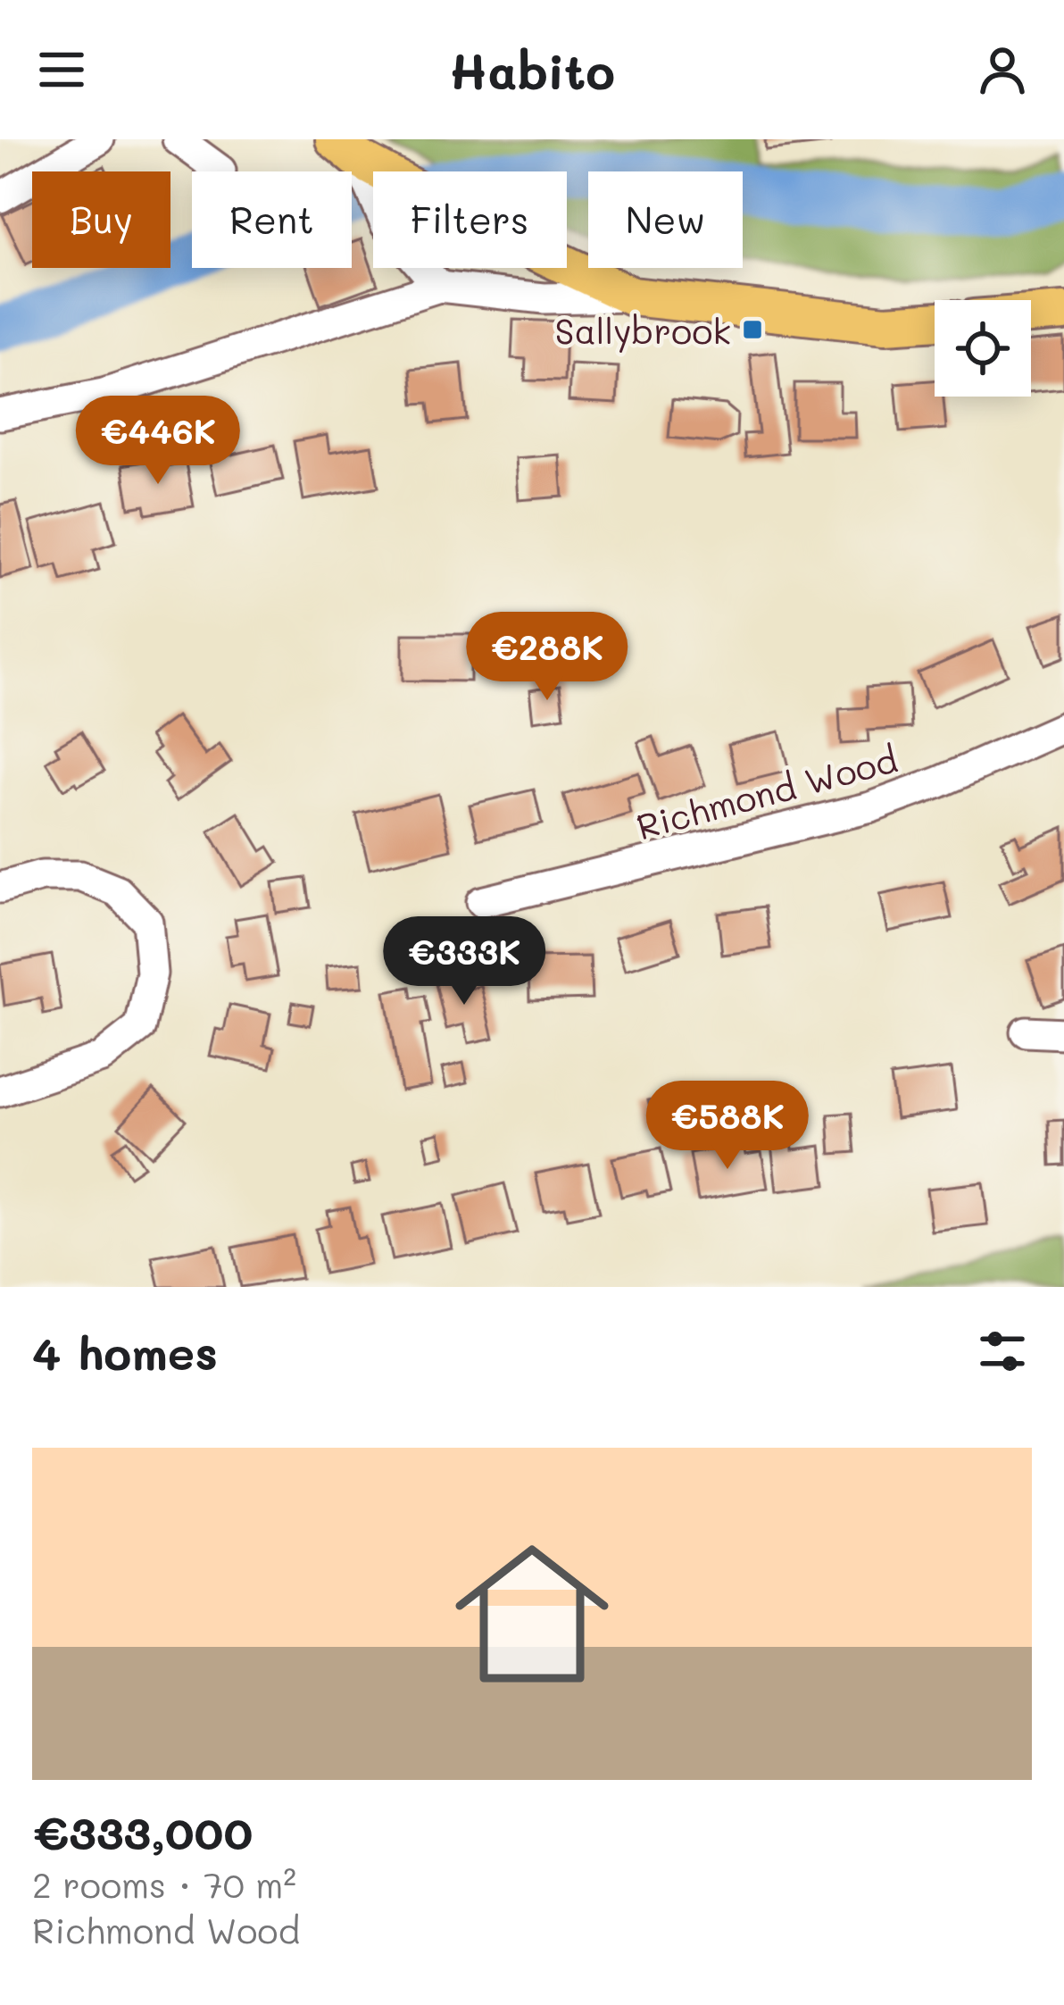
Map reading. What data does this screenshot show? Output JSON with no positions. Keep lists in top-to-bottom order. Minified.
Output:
{"streets":{"street":["Richmond Wood"]},"places":{"transit":["Sallybrook"]},"page":{"header":"Habito","chip":["Buy","Rent","Filters","New"],"price":["€446K","€288K","€333K","€588K"],"heading":"4 homes","list":[{"name":"€333,000","note":"2 rooms · 70 m² · Richmond Wood"}]}}
